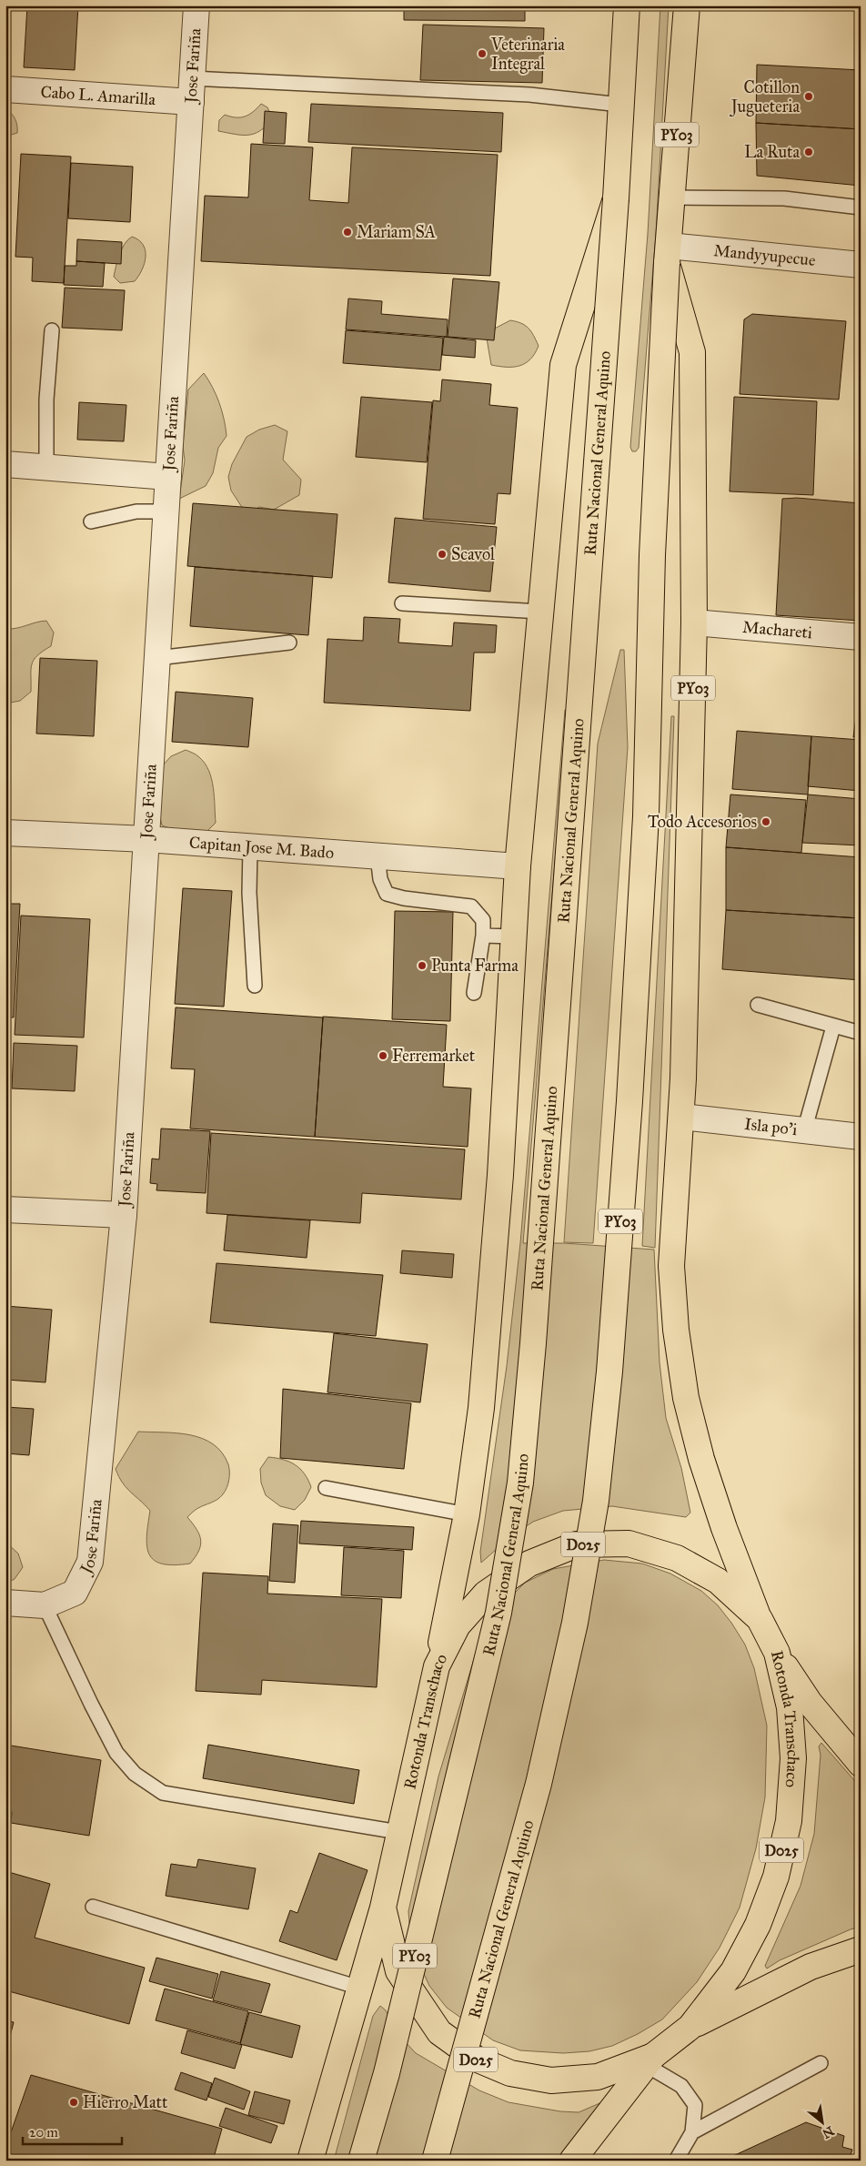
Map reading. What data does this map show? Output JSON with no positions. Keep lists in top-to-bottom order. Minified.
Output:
{"streets":{"highway":["PY03","Ruta Nacional General Aquino","D025","Rotonda Transchaco"],"street":["Jose Fariña","Cabo L. Amarilla","Mandyyupecue","Machareti","Capitan Jose M. Bado","Isla po'i"]},"crossings":[["Jose Fariña","Cabo L. Amarilla"],["Jose Fariña","Capitan Jose M. Bado"],["PY03","Rotonda Transchaco"],["Mandyyupecue","Ruta Nacional General Aquino"],["Ruta Nacional General Aquino","Machareti"],["Ruta Nacional General Aquino","Capitan Jose M. Bado"],["Ruta Nacional General Aquino","Isla po'i"],["Ruta Nacional General Aquino","Rotonda Transchaco"],["D025","Rotonda Transchaco"]],"places":["Veterinaria Integral","Cotillon Jugueteria","La Ruta","Mariam SA","Scavol","Todo Accesorios","Punta Farma","Ferremarket","Hierro Matt"],"scale_bar":"20 m","north":"bottom right"}
